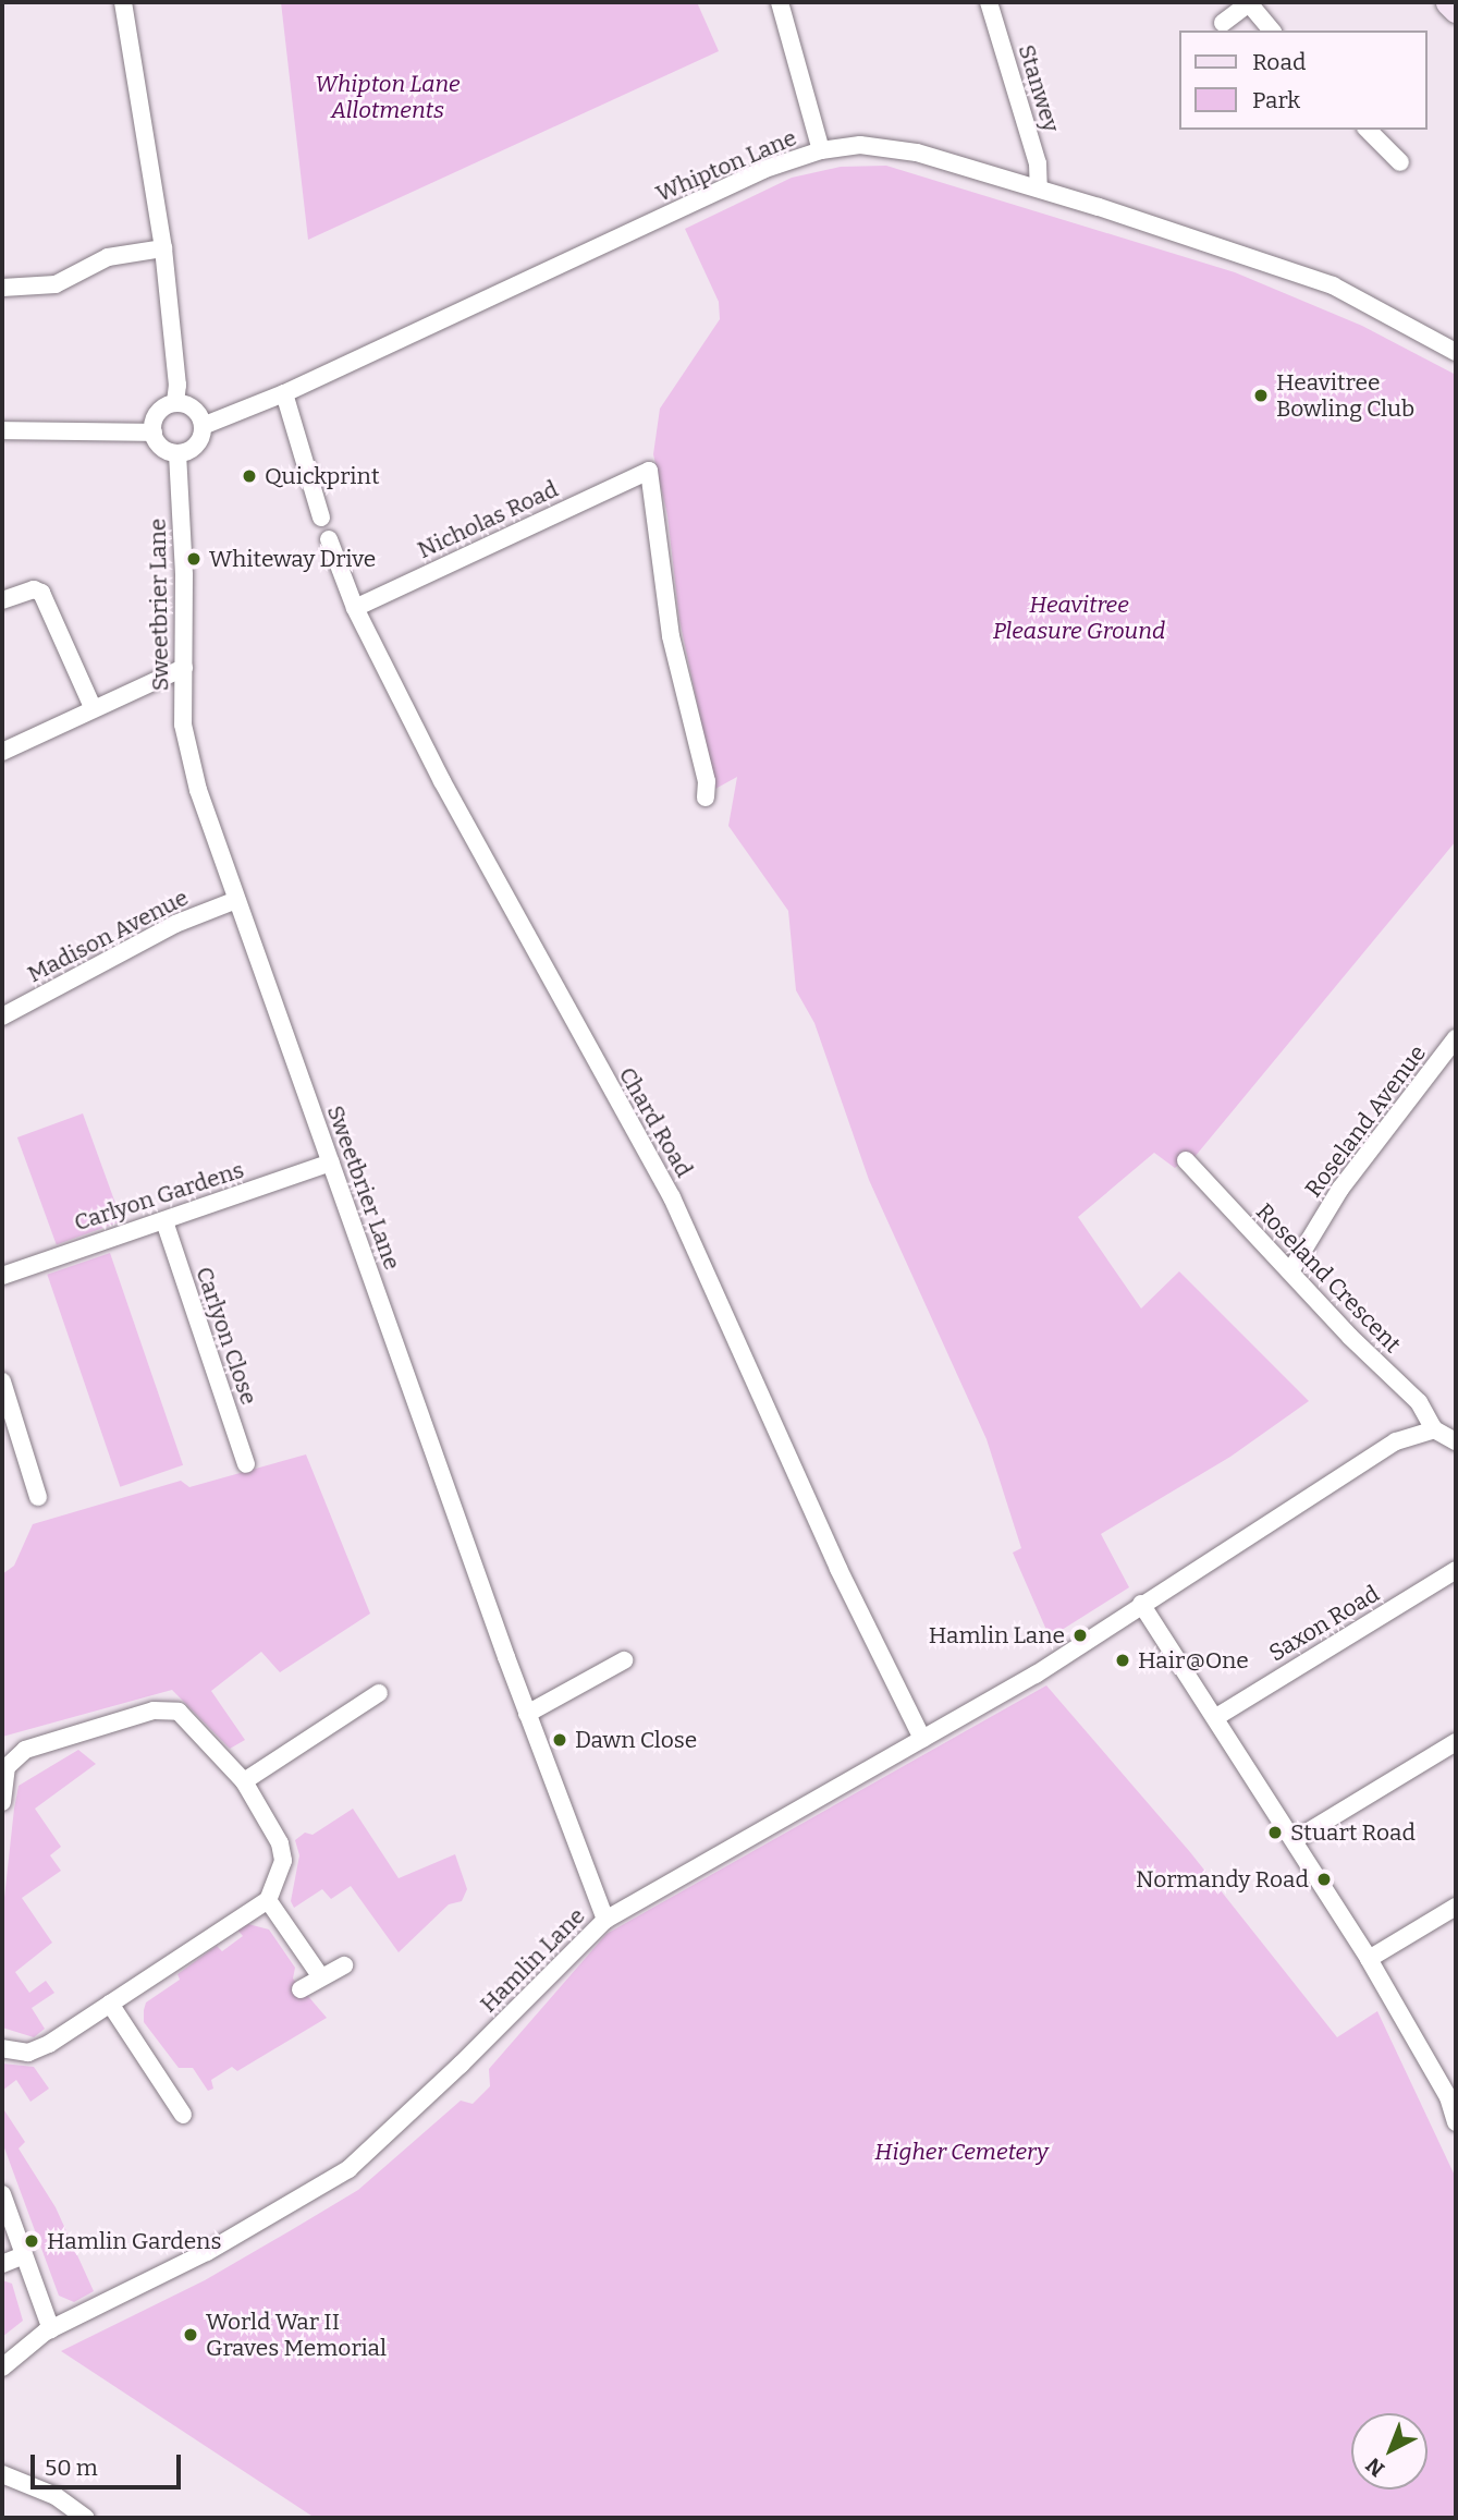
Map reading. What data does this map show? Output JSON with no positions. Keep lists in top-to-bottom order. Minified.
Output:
{"streets":{"street":["Stanwey","Whipton Lane","Nicholas Road","Sweetbrier Lane","Madison Avenue","Roseland Avenue","Chard Road","Carlyon Gardens","Roseland Crescent","Carlyon Close","Saxon Road","Hamlin Lane"]},"crossings":[["Stanwey","Whipton Lane"],["Whipton Lane","Sweetbrier Lane"],["Nicholas Road","Chard Road"],["Sweetbrier Lane","Madison Avenue"],["Sweetbrier Lane","Carlyon Gardens"],["Sweetbrier Lane","Hamlin Lane"],["Roseland Avenue","Roseland Crescent"],["Chard Road","Hamlin Lane"],["Carlyon Gardens","Carlyon Close"],["Roseland Crescent","Hamlin Lane"]],"parks":["Whipton Lane Allotments","Heavitree Pleasure Ground","Higher Cemetery"],"places":["Heavitree Bowling Club","Quickprint","Whiteway Drive","Hamlin Lane","Hair@One","Dawn Close","Stuart Road","Normandy Road","Hamlin Gardens","World War II Graves Memorial"],"legend":["Road","Park"],"scale_bar":"50 m","north":"bottom left"}
